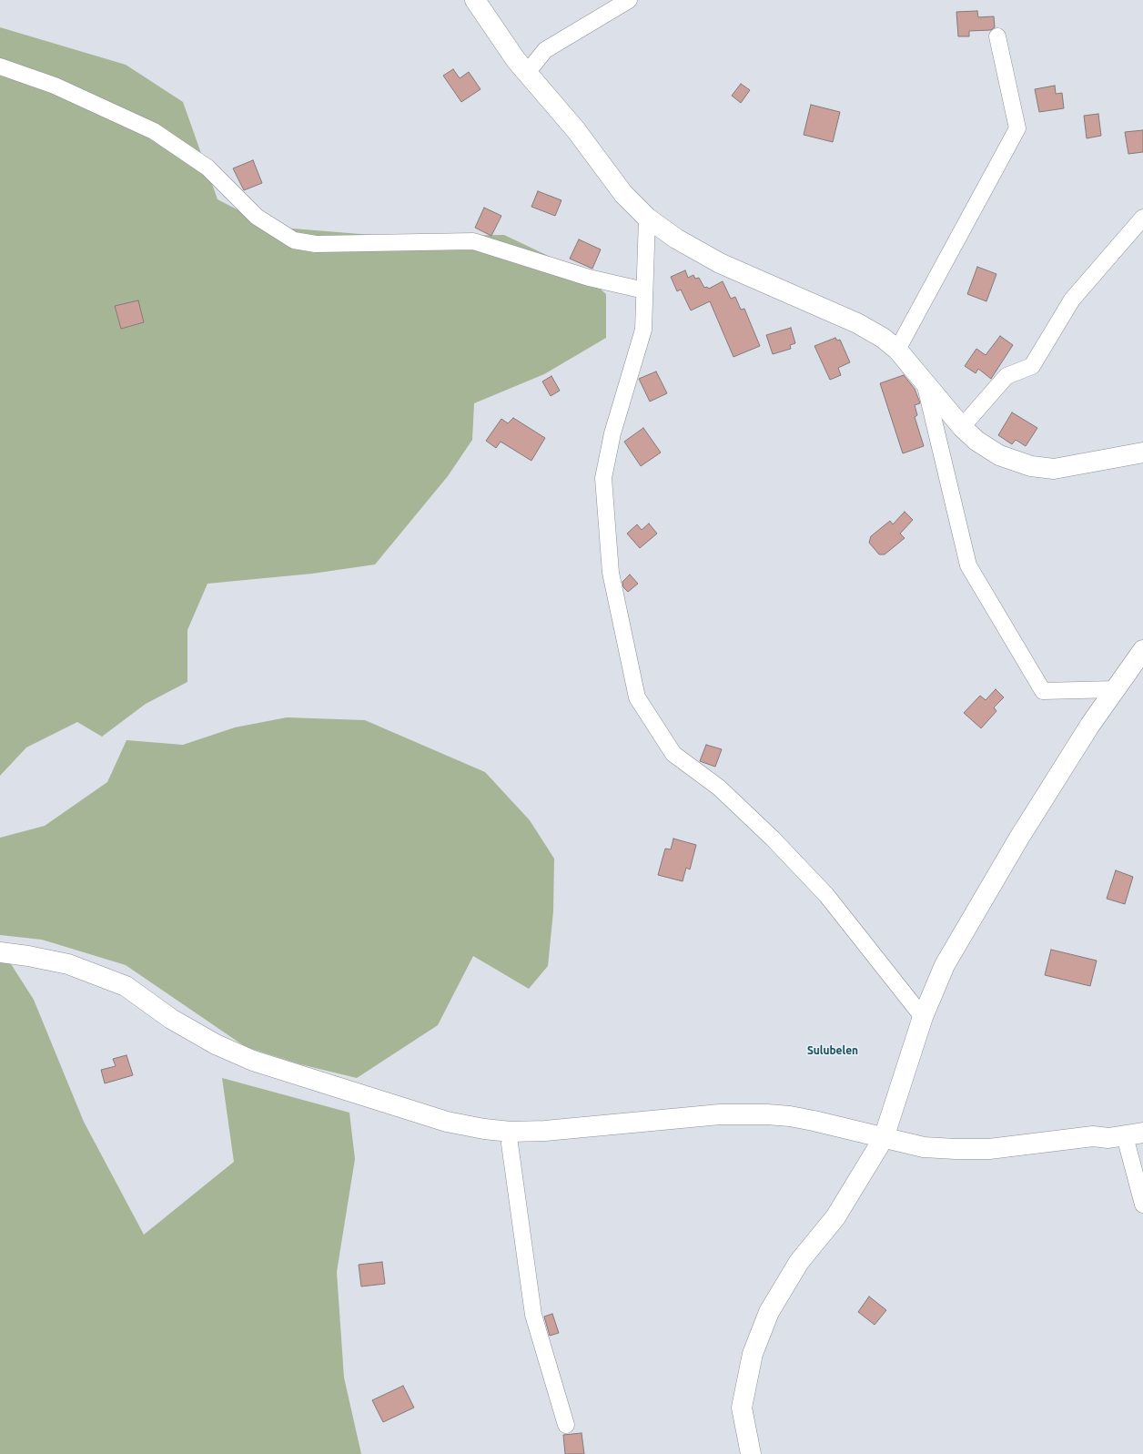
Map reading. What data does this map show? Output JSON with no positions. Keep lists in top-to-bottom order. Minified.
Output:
{"districts":["Sulubelen"]}
